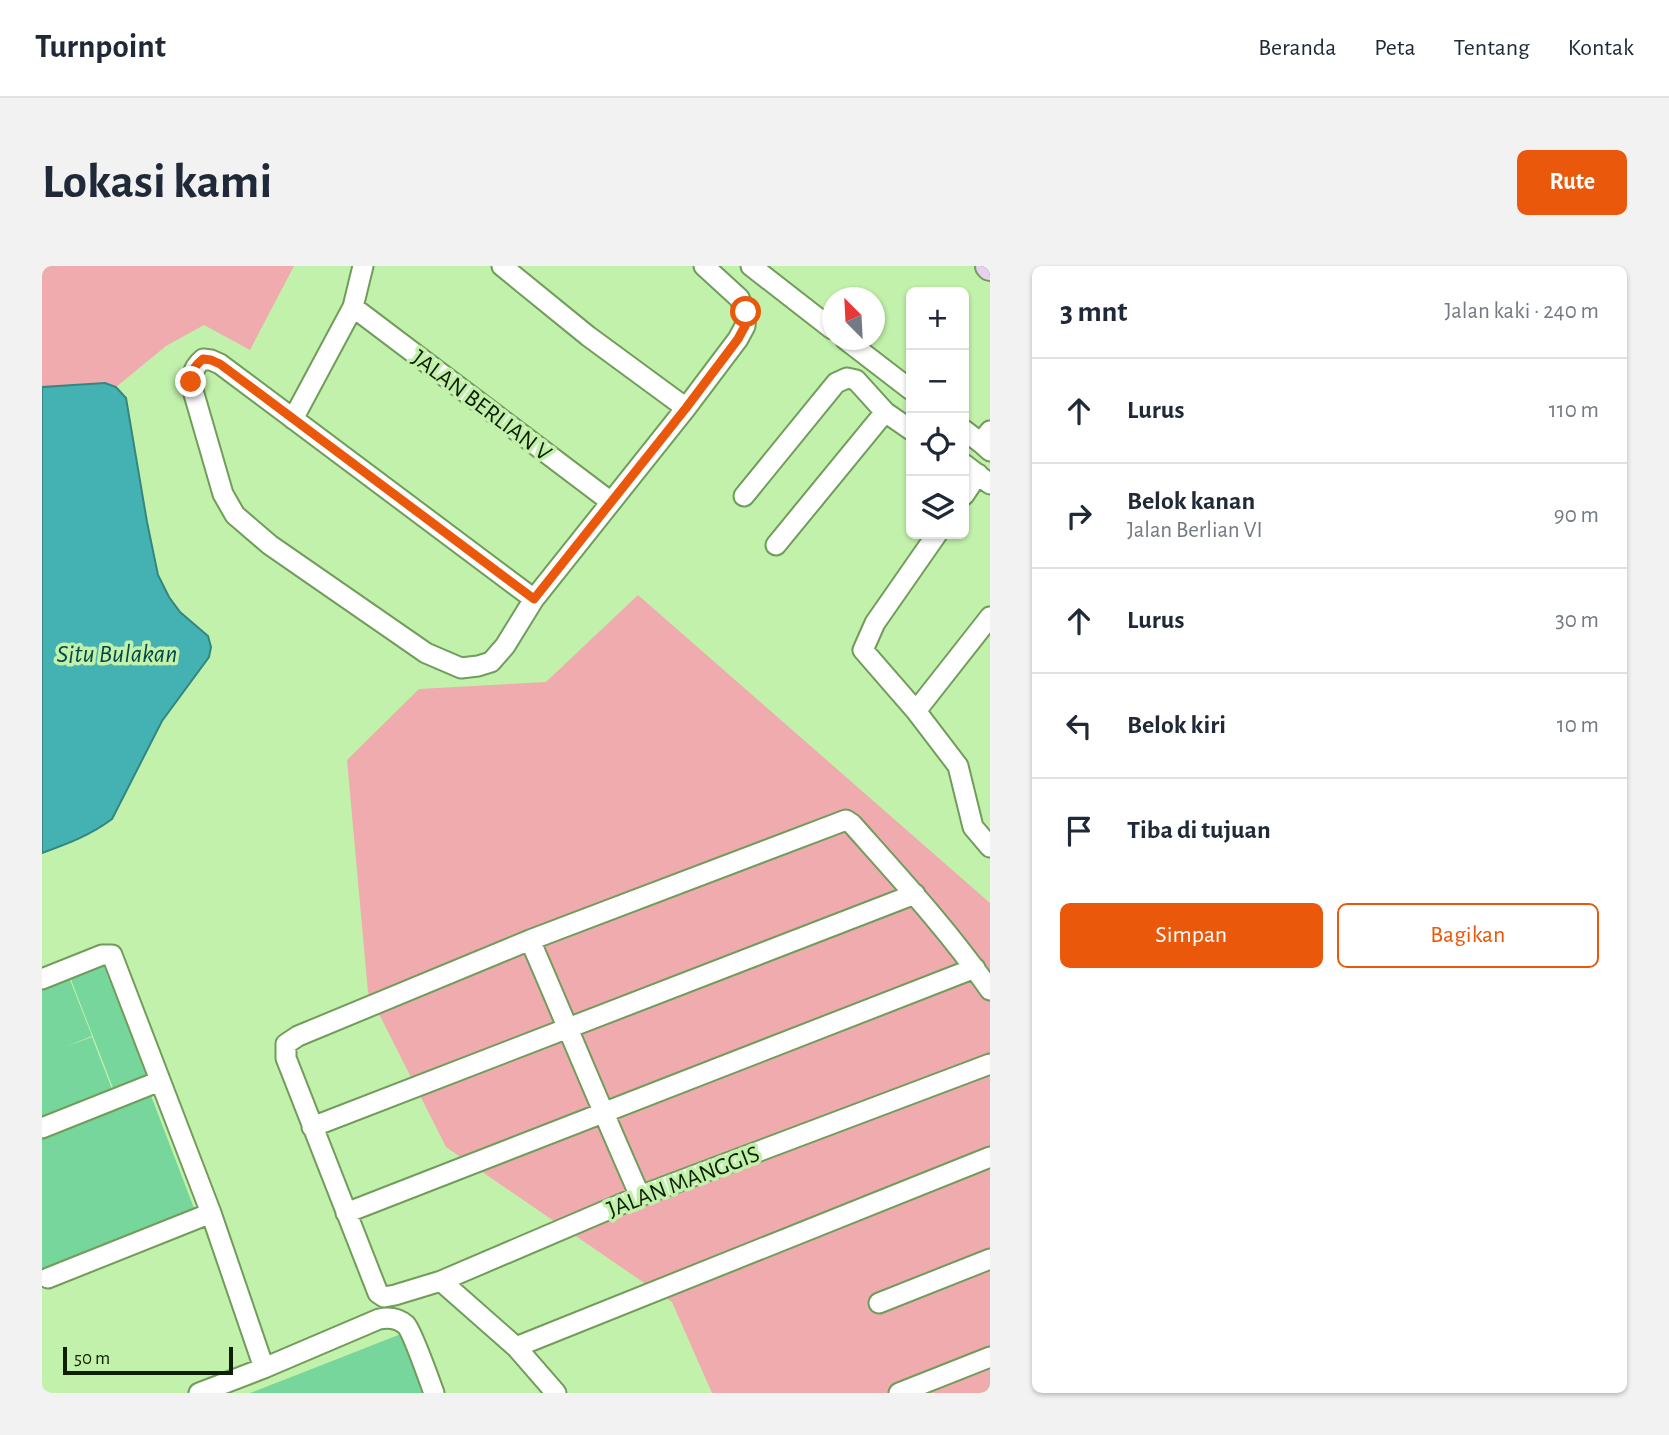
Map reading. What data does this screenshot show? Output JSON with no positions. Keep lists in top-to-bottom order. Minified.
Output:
{"streets":{"street":["JALAN BERLIAN V","JALAN MANGGIS"]},"water":["Situ Bulakan"],"scale_bar":"50 m","north":"top left","page":{"header":"Turnpoint","nav":["Beranda","Peta","Tentang","Kontak"],"buttons":["Rute",["Simpan","Bagikan"]],"title":"Lokasi kami","heading":["3 mnt","Jalan kaki · 240 m"],"map_buttons":["+","−"],"list":[["Lurus","110 m"],["Belok kanan","Jalan Berlian VI","90 m"],["Lurus","30 m"],["Belok kiri","10 m"],"Tiba di tujuan"],"scale":"50 m"}}
